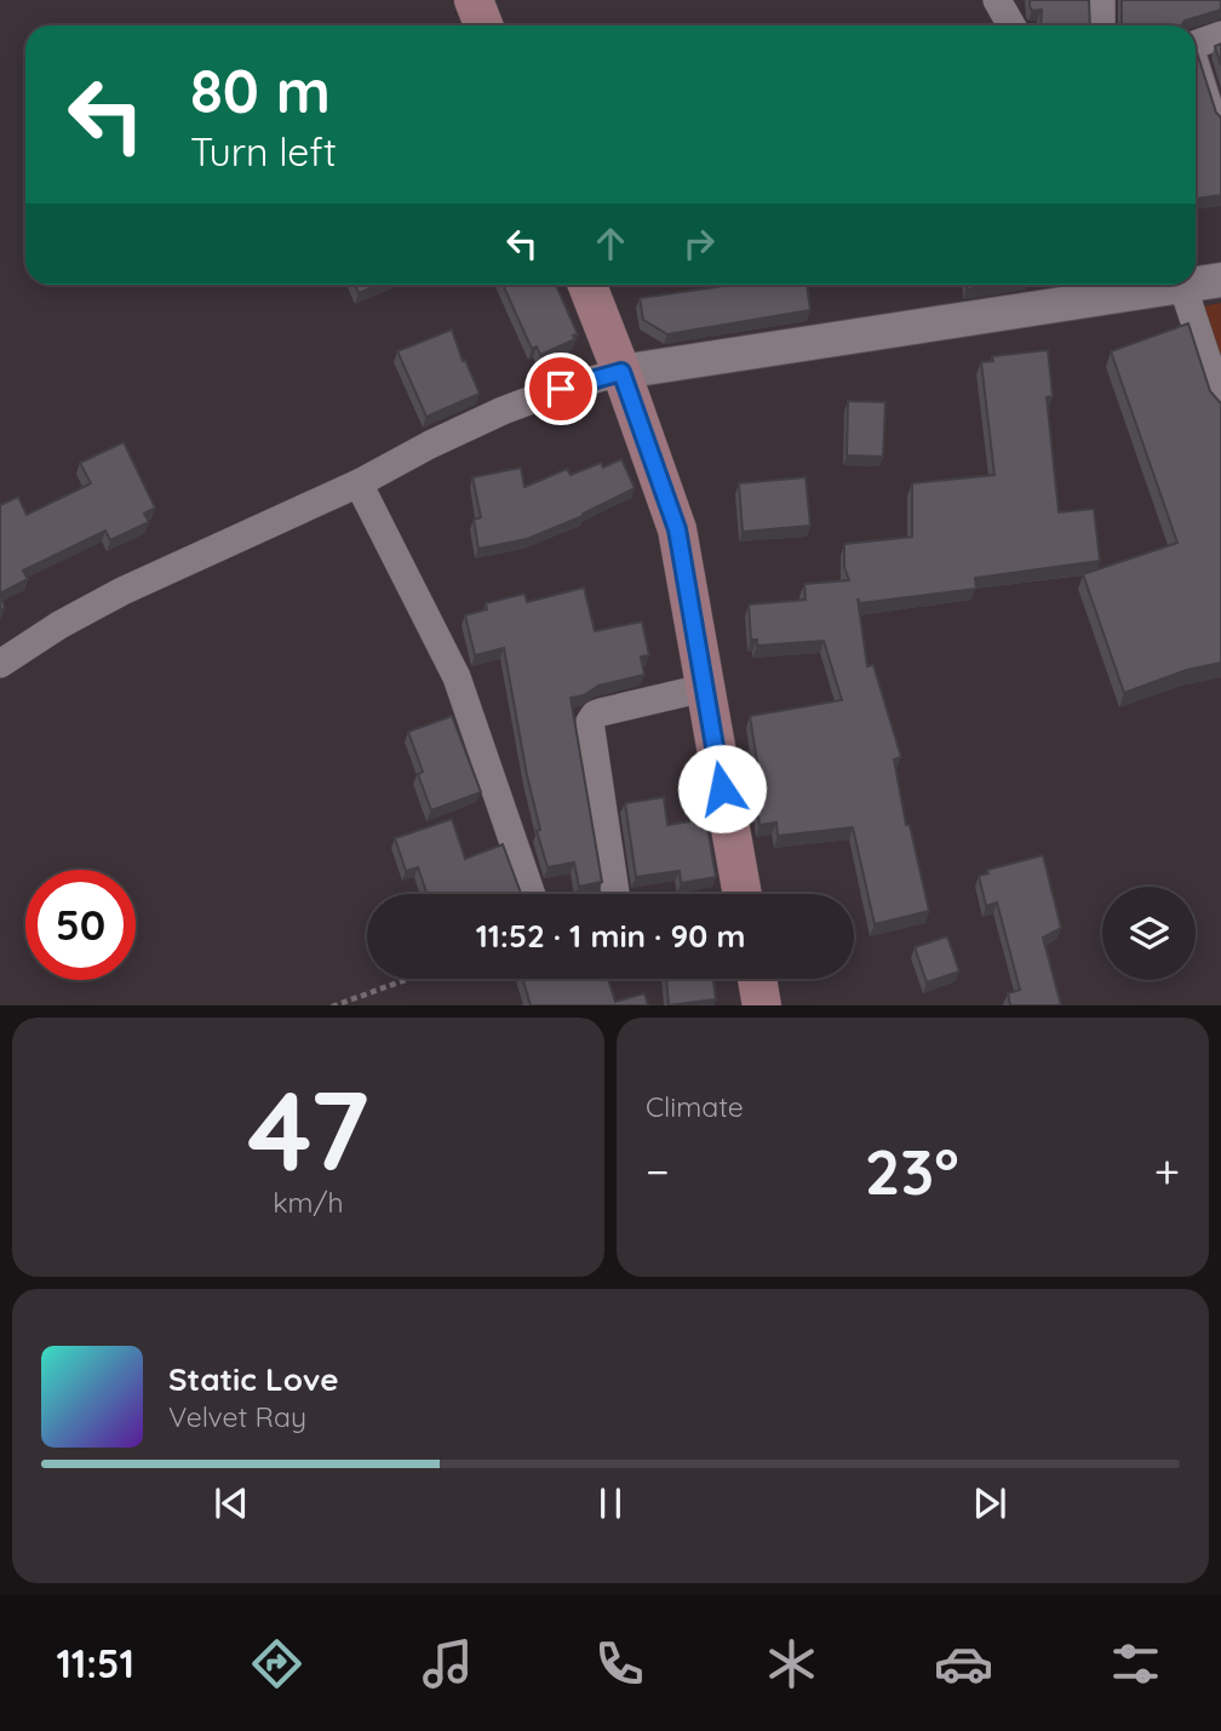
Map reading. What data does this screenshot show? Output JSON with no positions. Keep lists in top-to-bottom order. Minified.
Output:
{"page":{"turn":["80 m","Turn left"],"limit":"50","trip":"11:52 · 1 min · 90 m","tile":[["47","km/h"],"Climate"],"heat":["−","23°","+"],"song":["Static Love","Velvet Ray"],"tabs":"11:51"}}
